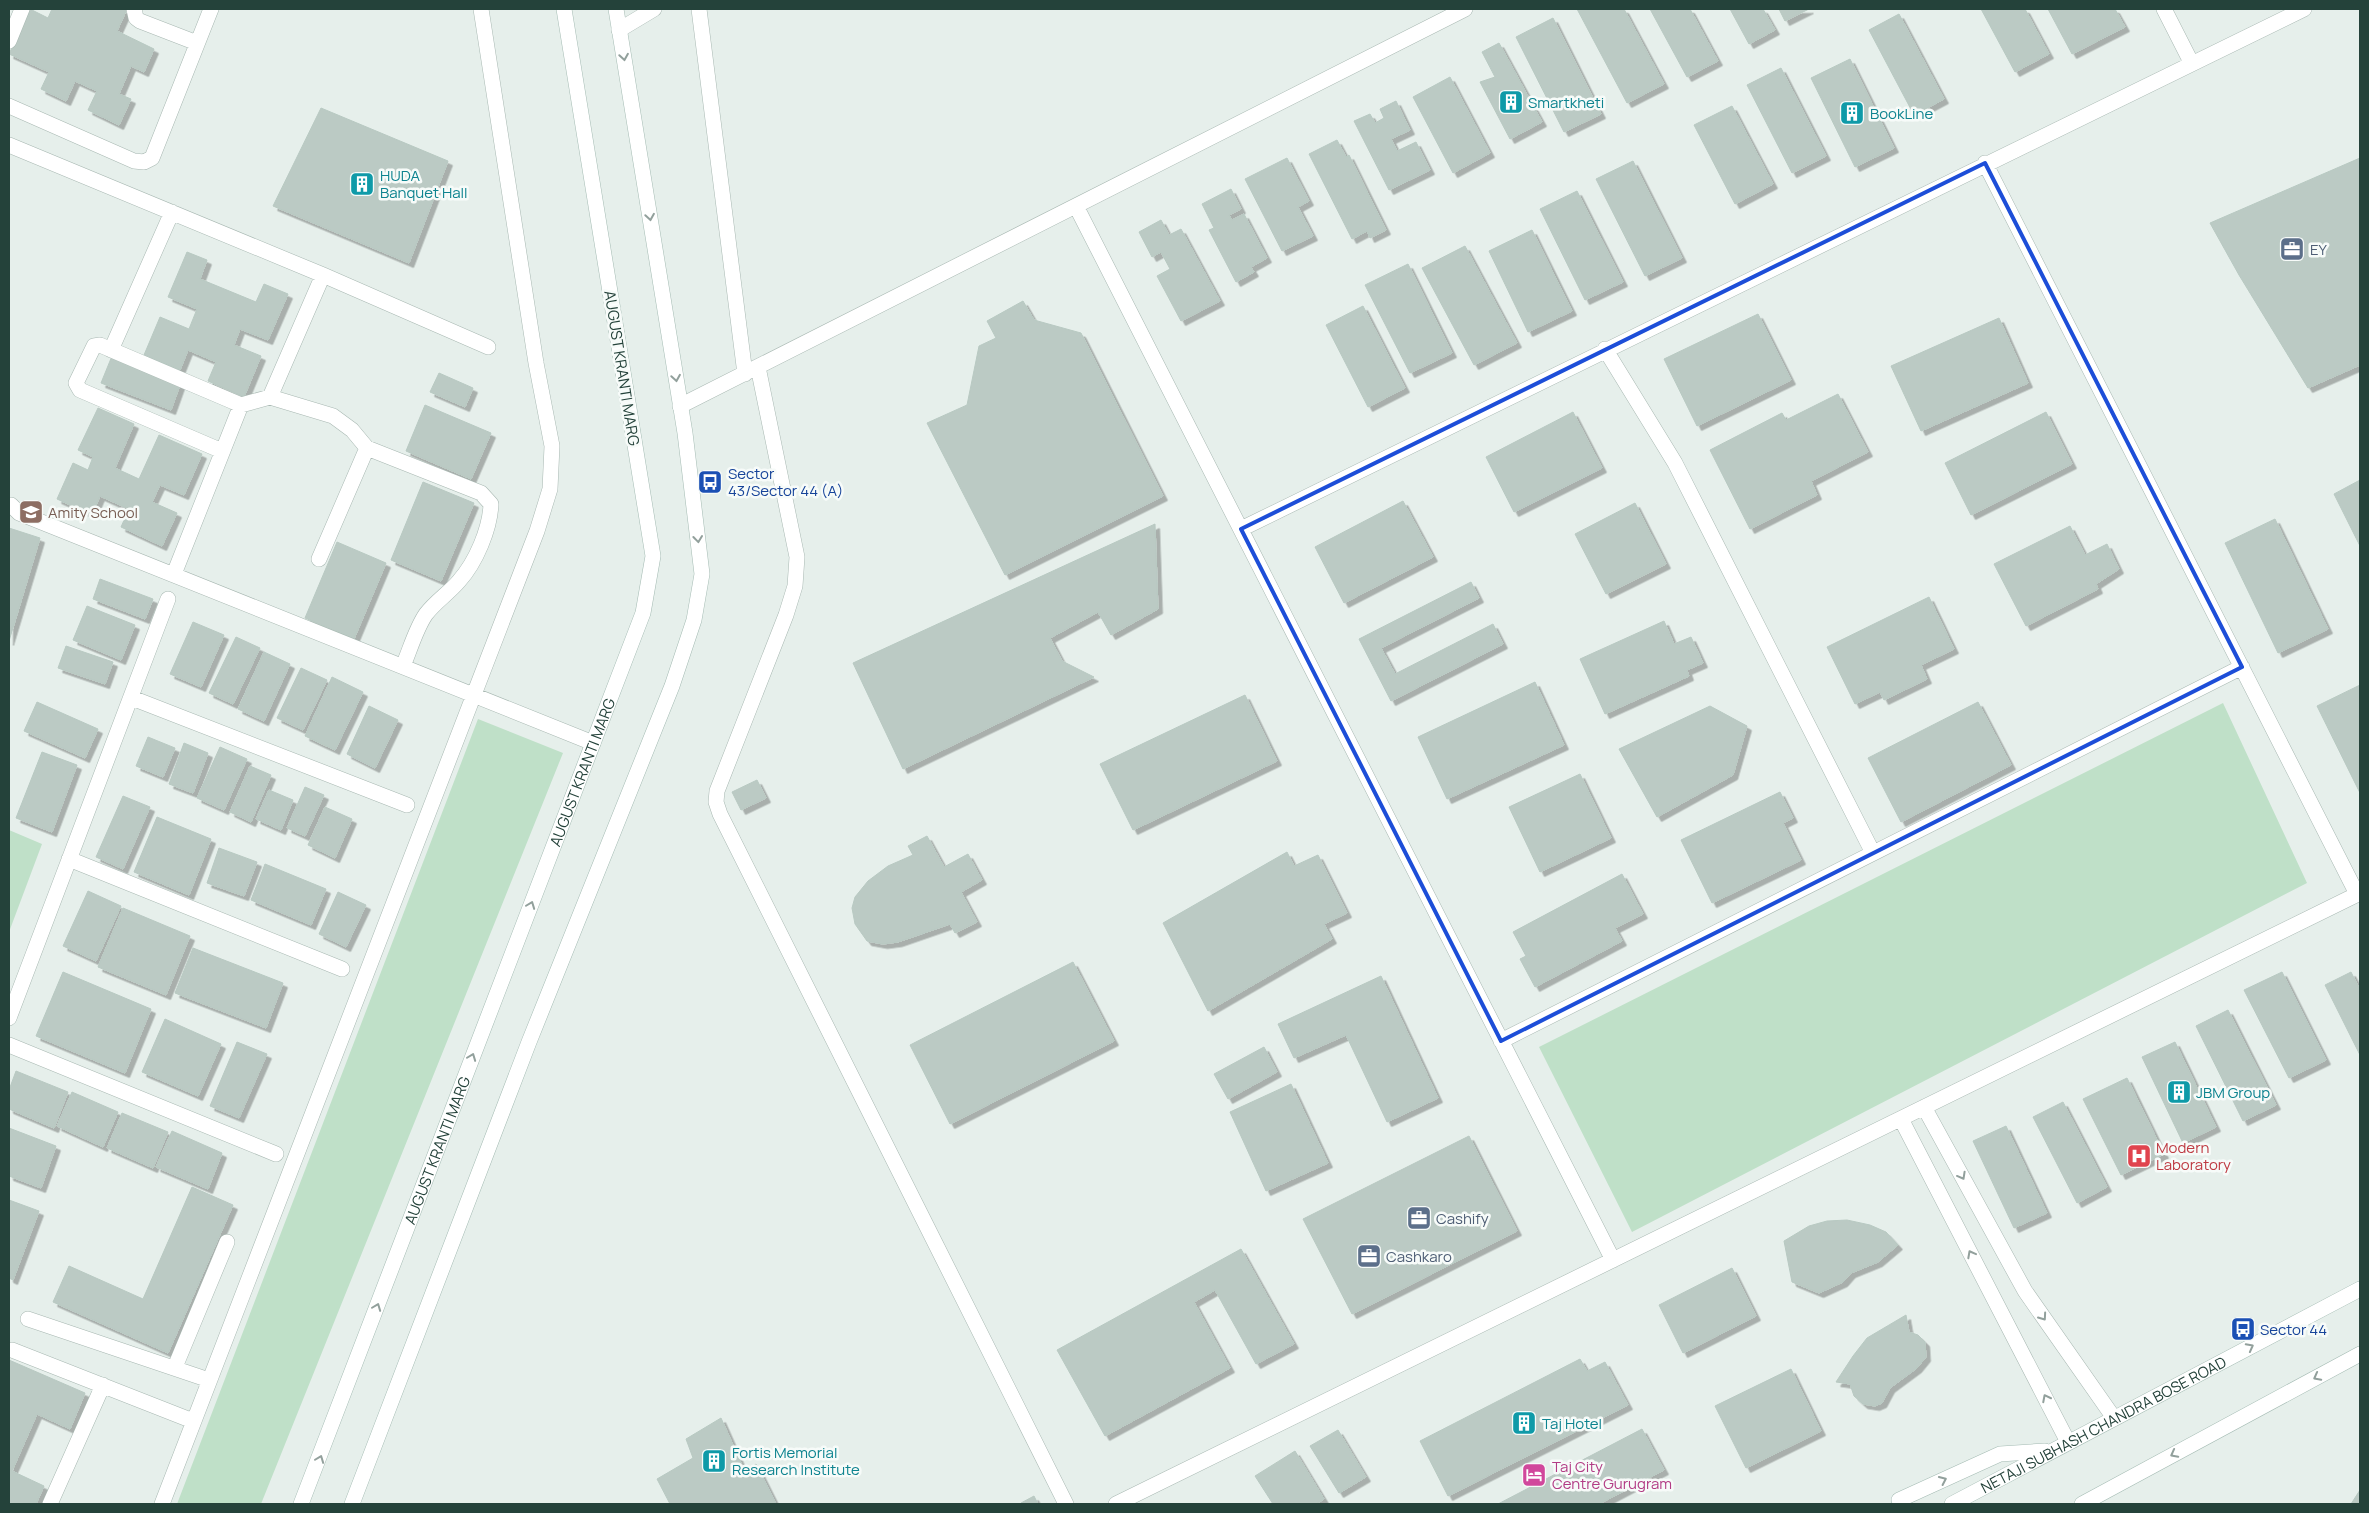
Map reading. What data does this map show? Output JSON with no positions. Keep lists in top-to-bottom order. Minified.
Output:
{"streets":{"street":["AUGUST KRANTI MARG","NETAJI SUBHASH CHANDRA BOSE ROAD"]},"places":{"building":["Smartkheti","BookLine","HUDA Banquet Hall","JBM Group","Taj Hotel","Fortis Memorial Research Institute"],"office":["EY","Cashify","Cashkaro"],"bus stop":["Sector 43/Sector 44 (A)","Sector 44"],"school or university":["Amity School"],"hospital":["Modern Laboratory"],"hotel":["Taj City Centre Gurugram"]}}
